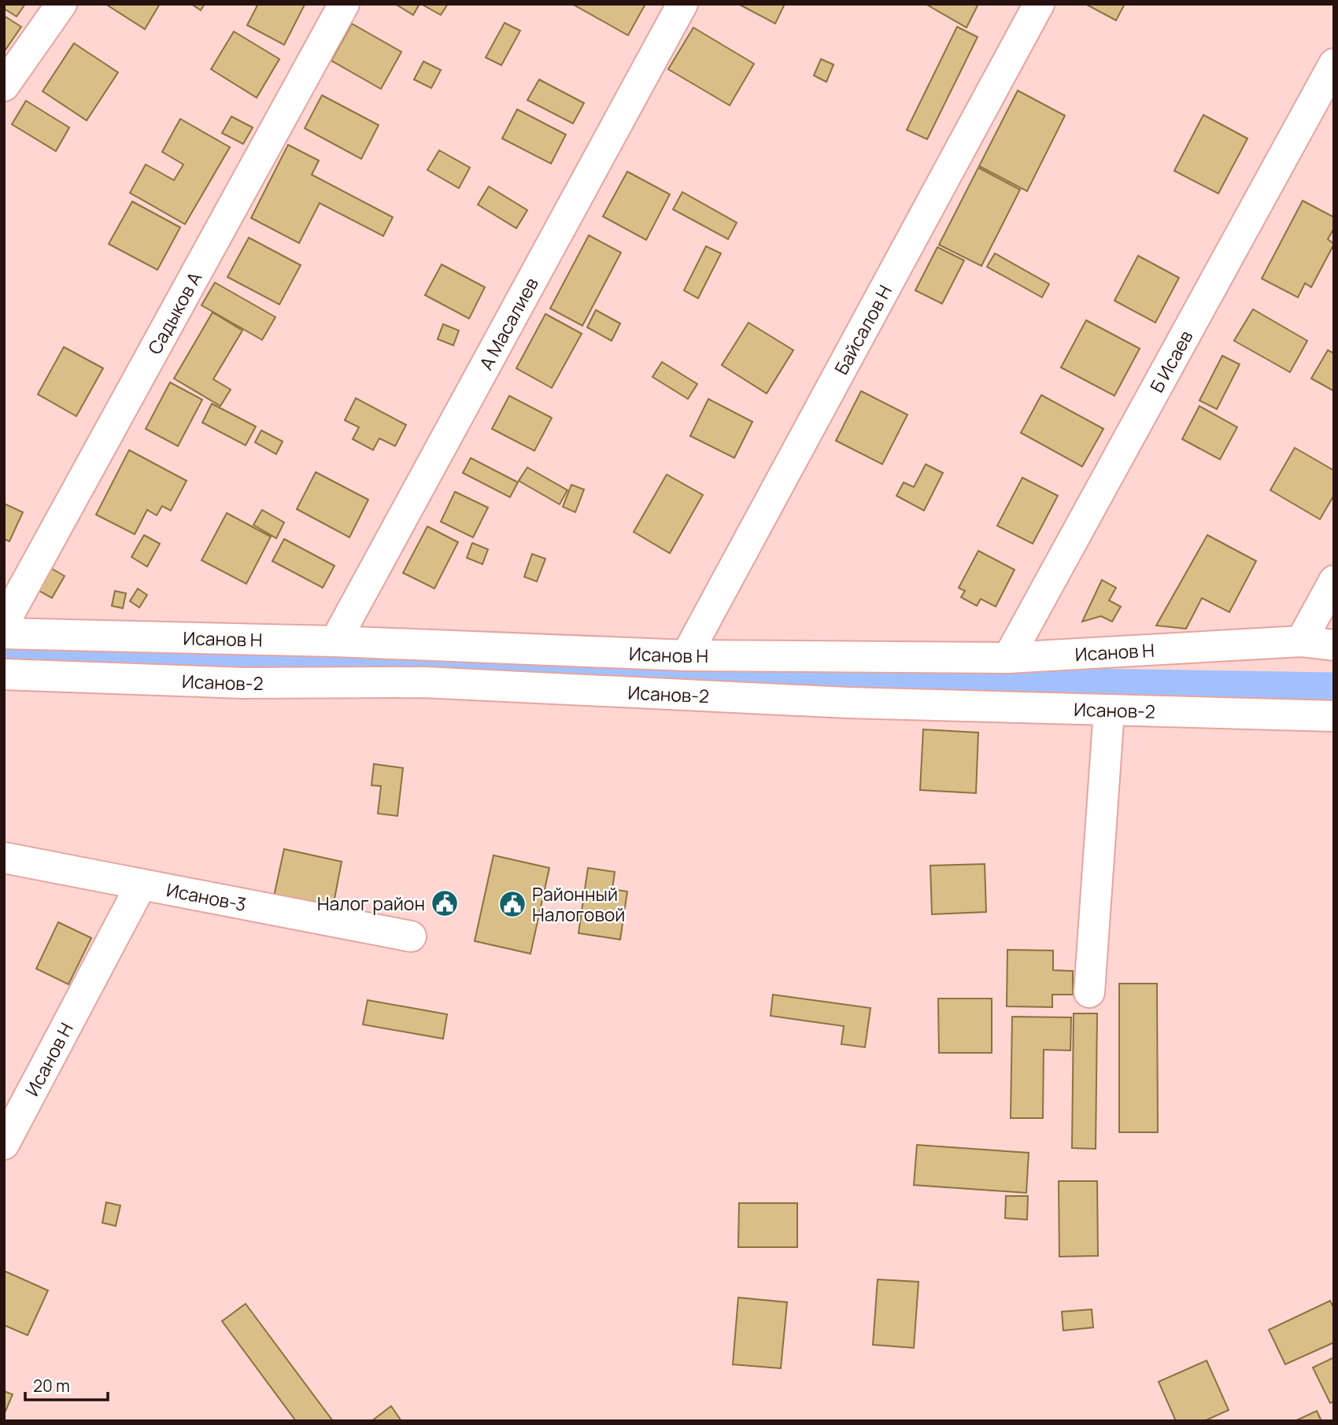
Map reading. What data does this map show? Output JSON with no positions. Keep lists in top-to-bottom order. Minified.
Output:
{"streets":{"street":["Садыков А","А Масалиев","Байсалов Н","Б Исаев","Исанов Н","Исанов-2","Исанов-3"]},"crossings":[["А Масалиев","Исанов Н"],["Байсалов Н","Исанов Н"],["Б Исаев","Исанов Н"],["Исанов Н","Исанов-3"]],"places":{"public building":["Налог район","Районный Налоговой"]},"scale_bar":"20 m"}
